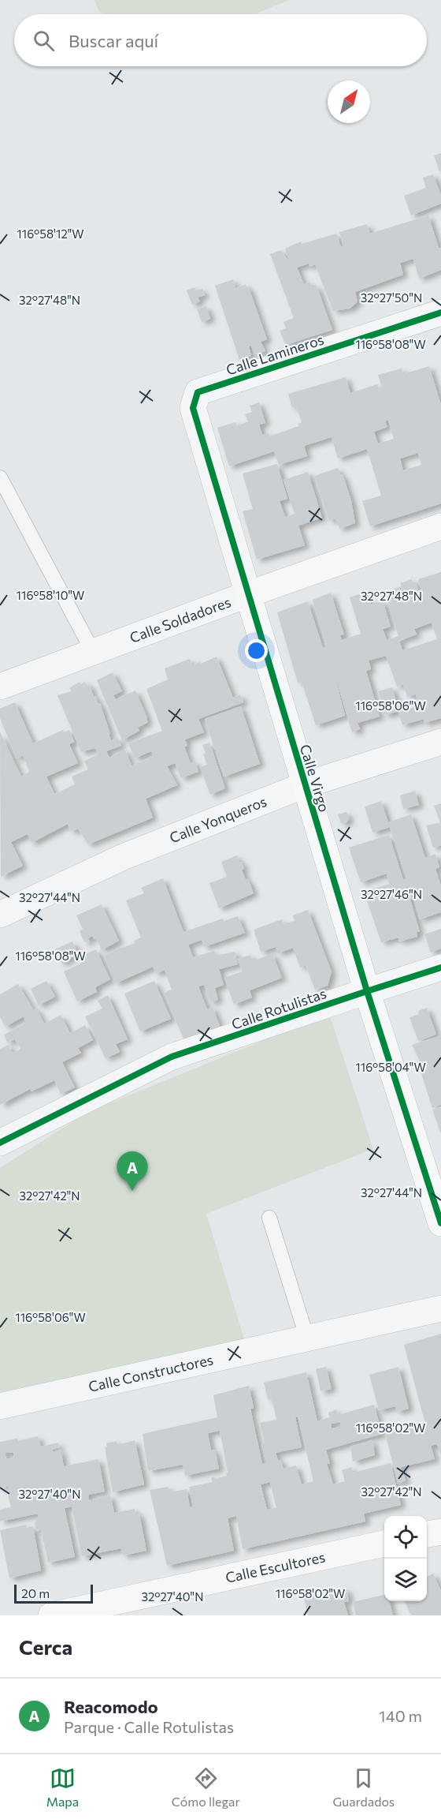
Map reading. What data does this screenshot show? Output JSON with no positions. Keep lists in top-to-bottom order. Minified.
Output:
{"streets":{"street":["Calle Lamineros","Calle Soldadores","Calle Virgo","Calle Yonqueros","Calle Rotulistas","Calle Constructores","Calle Escultores"]},"crossings":[["Calle Lamineros","Calle Virgo"],["Calle Soldadores","Calle Virgo"],["Calle Virgo","Calle Yonqueros"],["Calle Virgo","Calle Rotulistas"]],"scale_bar":"20 m","north":"top right","page":{"search":"Buscar aquí","pins":"A","scale":"20 m","heading":"Cerca","list":[{"mark":"A","name":"Reacomodo","note":"Parque · Calle Rotulistas","value":"140 m"}],"nav":["Mapa","Cómo llegar","Guardados"]},"coordinates":["116°58'12\"W","32°27'50\"N","32°27'48\"N","116°58'08\"W","116°58'10\"W","116°58'06\"W","32°27'46\"N","32°27'44\"N","116°58'04\"W","32°27'42\"N","116°58'02\"W","32°27'40\"N"]}
